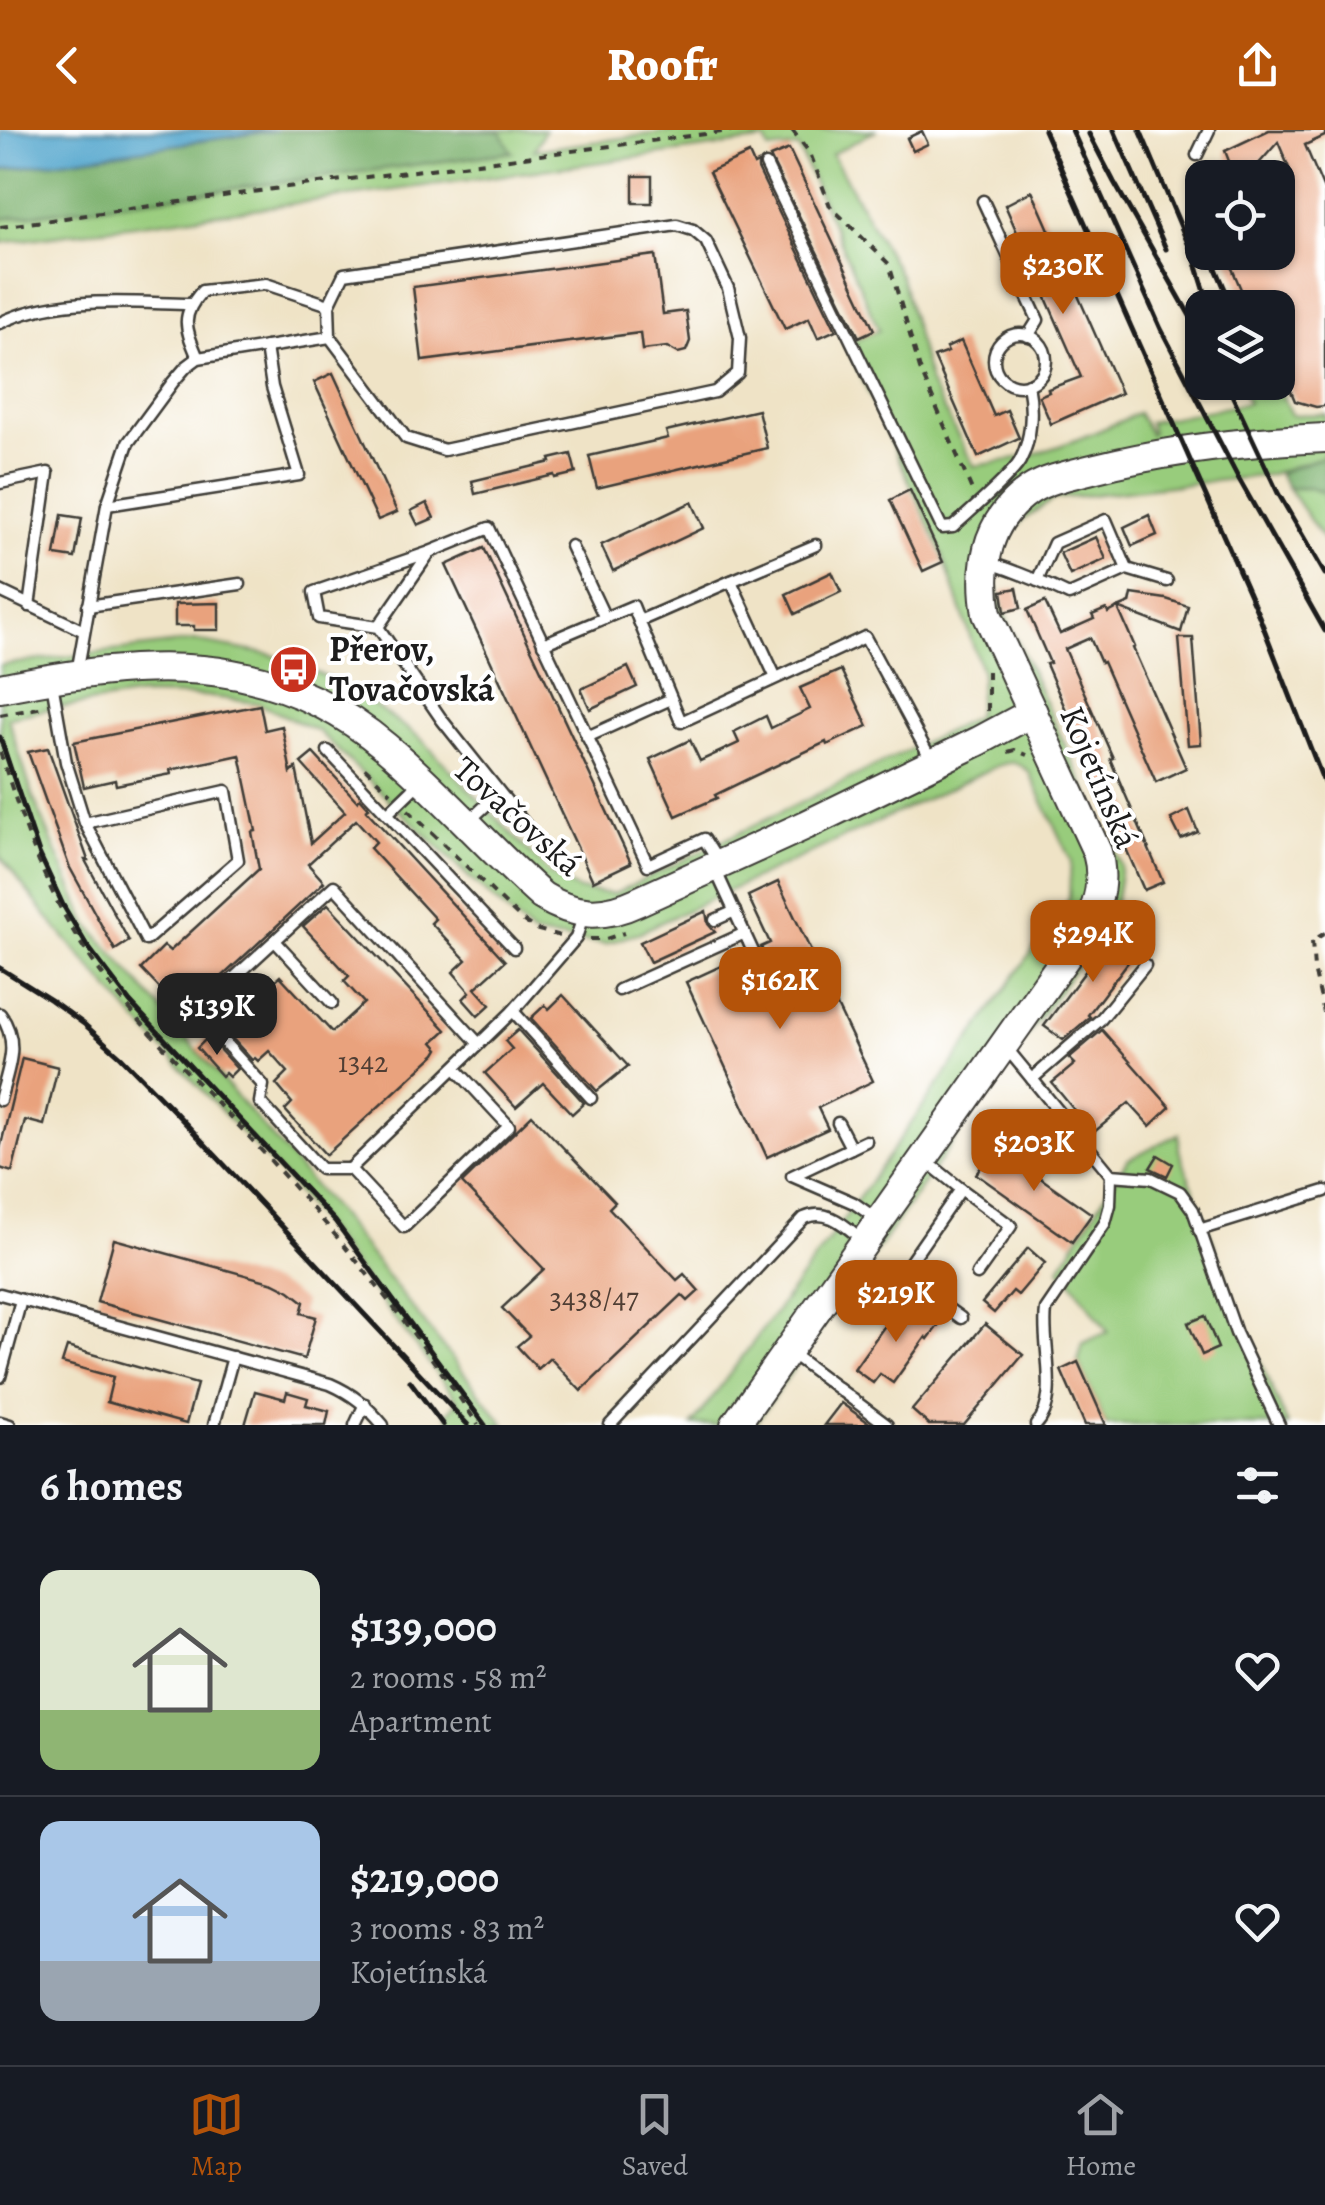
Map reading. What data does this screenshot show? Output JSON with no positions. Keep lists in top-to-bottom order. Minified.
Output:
{"streets":{"main road":["Kojetínská","Tovačovská"]},"crossings":[["Kojetínská","Tovačovská"]],"places":{"bus stop":["Přerov, Tovačovská"]},"house_numbers":["1342","3438/47"],"page":{"header":"Roofr","price":["$230K","$294K","$162K","$139K","$203K","$219K"],"heading":"6 homes","list":[{"name":"$139,000","note":"2 rooms · 58 m² · Apartment"},{"name":"$219,000","note":"3 rooms · 83 m² · Kojetínská"}],"tabs":["Map","Saved","Home"]}}
